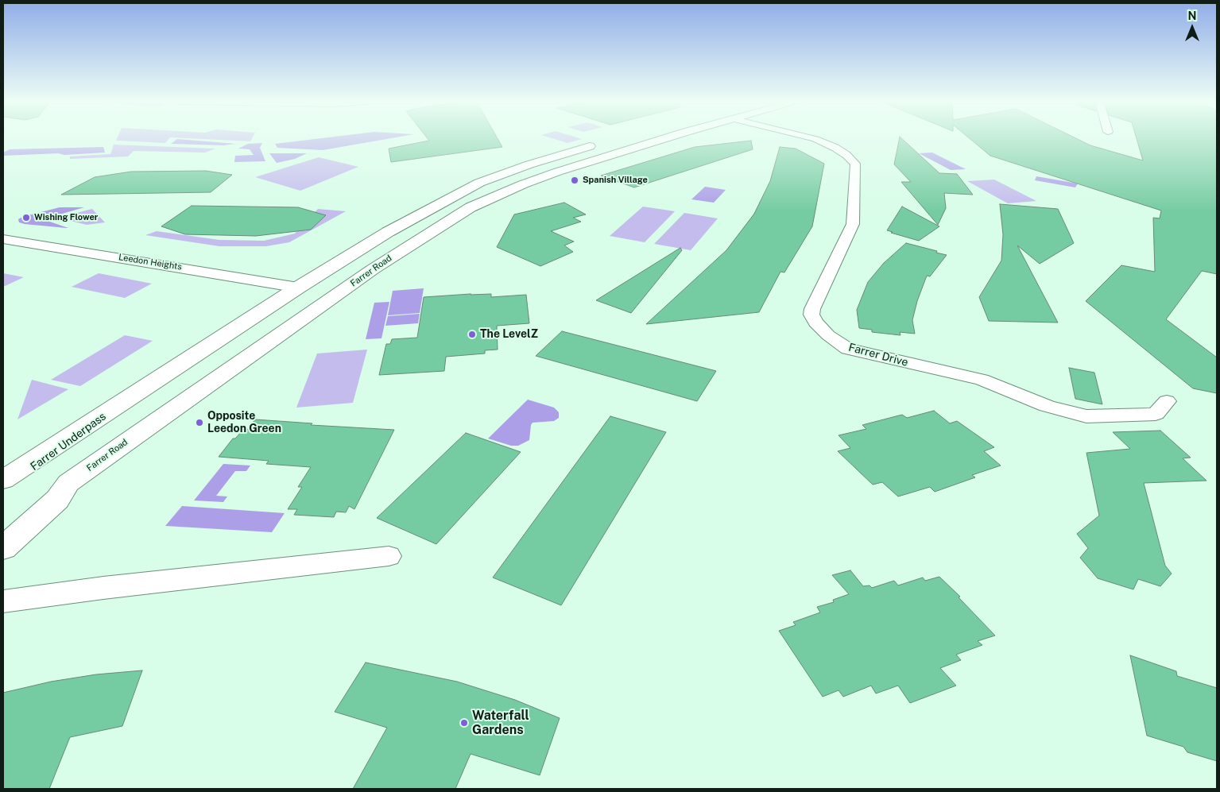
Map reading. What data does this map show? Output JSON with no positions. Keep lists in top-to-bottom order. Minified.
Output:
{"streets":{"highway":["Farrer Road","Farrer Underpass"],"street":["Leedon Heights","Farrer Drive"]},"places":["Spanish Village","Wishing Flower","The LevelZ","Opposite Leedon Green","Waterfall Gardens"],"north":"top"}
